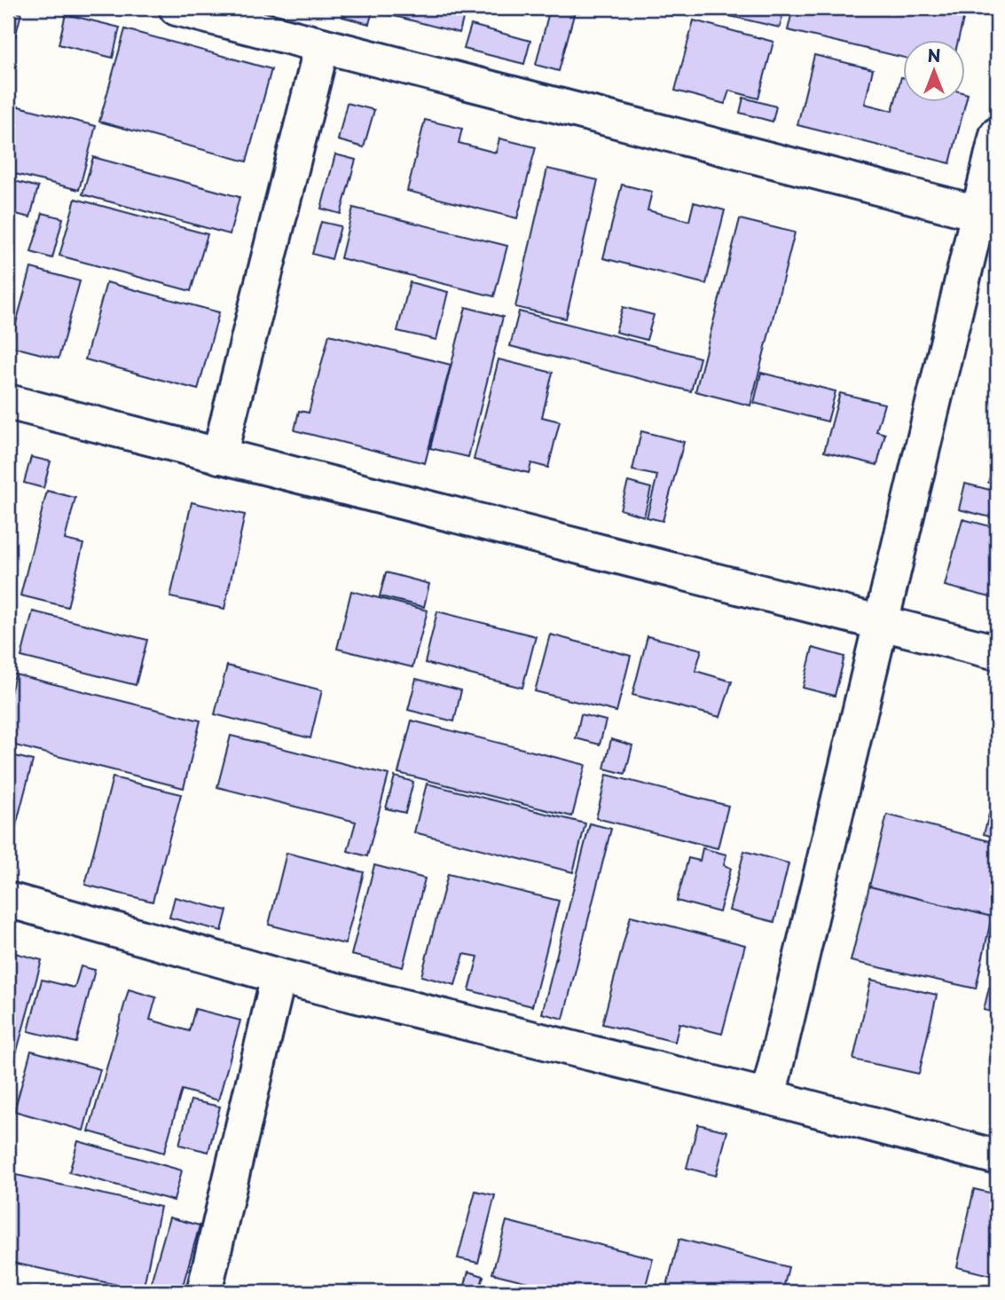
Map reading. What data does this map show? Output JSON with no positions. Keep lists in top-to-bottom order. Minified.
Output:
{"north":"top"}
